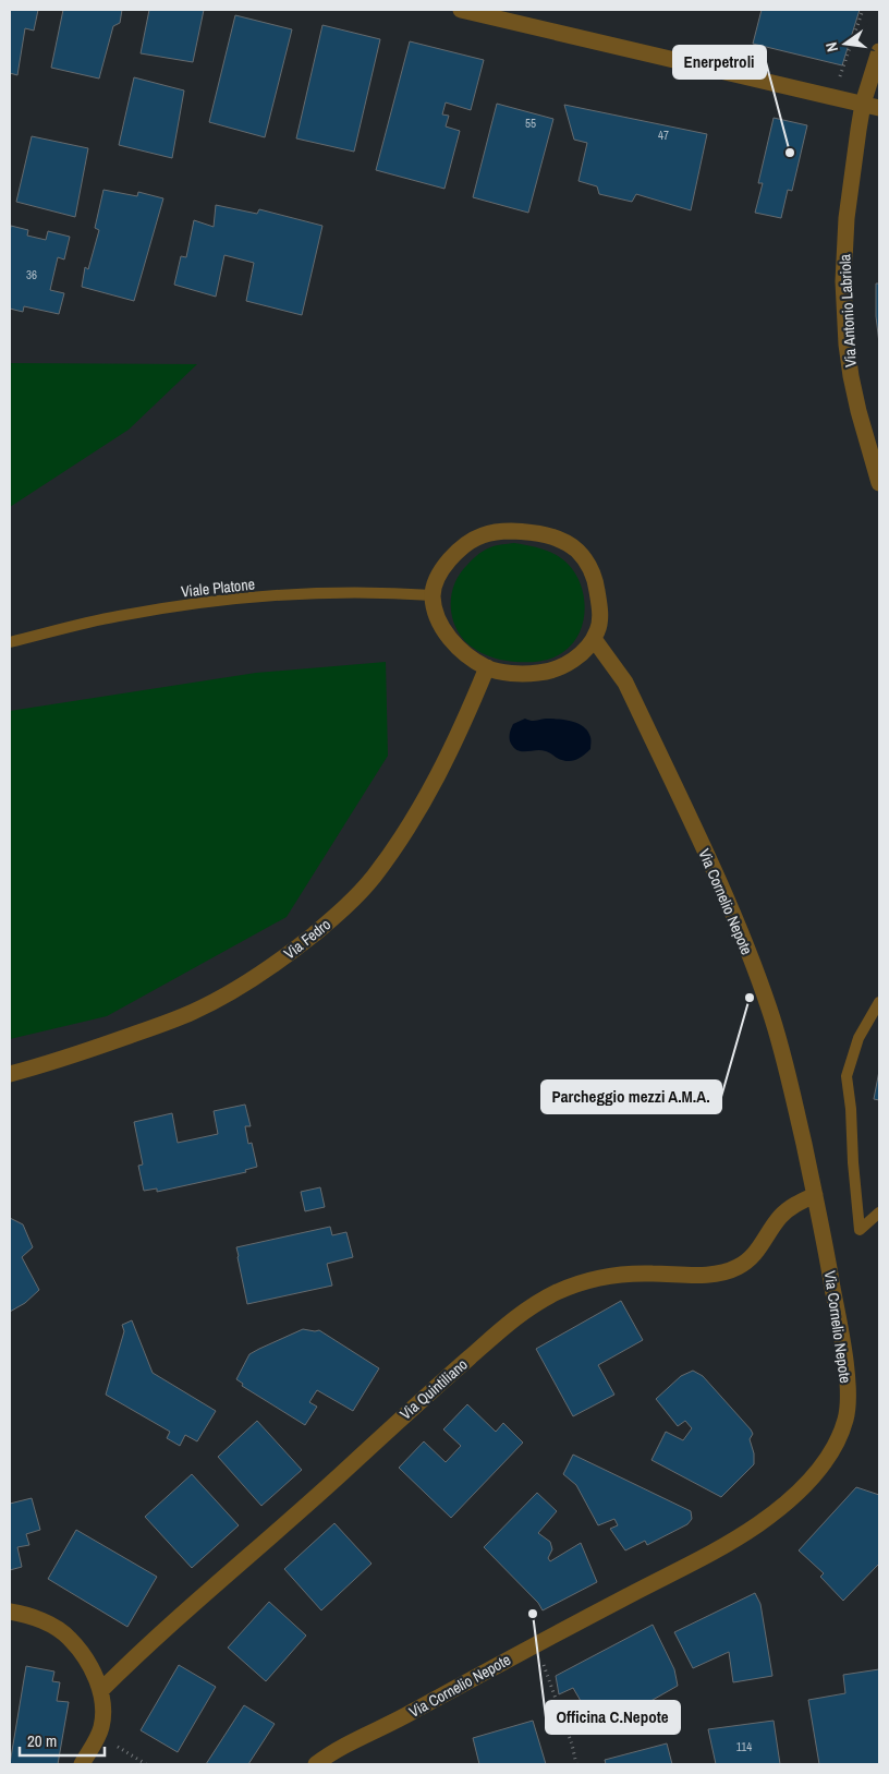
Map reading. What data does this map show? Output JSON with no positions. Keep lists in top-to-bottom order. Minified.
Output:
{"streets":{"street":["Via Antonio Labriola","Via Cornelio Nepote","Via Fedro","Via Quintiliano"],"lane":["Viale Platone"]},"crossings":[["Viale Platone","Via Cornelio Nepote"],["Viale Platone","Via Fedro"],["Via Cornelio Nepote","Via Fedro"],["Via Cornelio Nepote","Via Quintiliano"]],"places":["Enerpetroli","Parcheggio mezzi A.M.A.","Officina C.Nepote"],"house_numbers":["55","47","36","114"],"scale_bar":"20 m","north":"left"}
